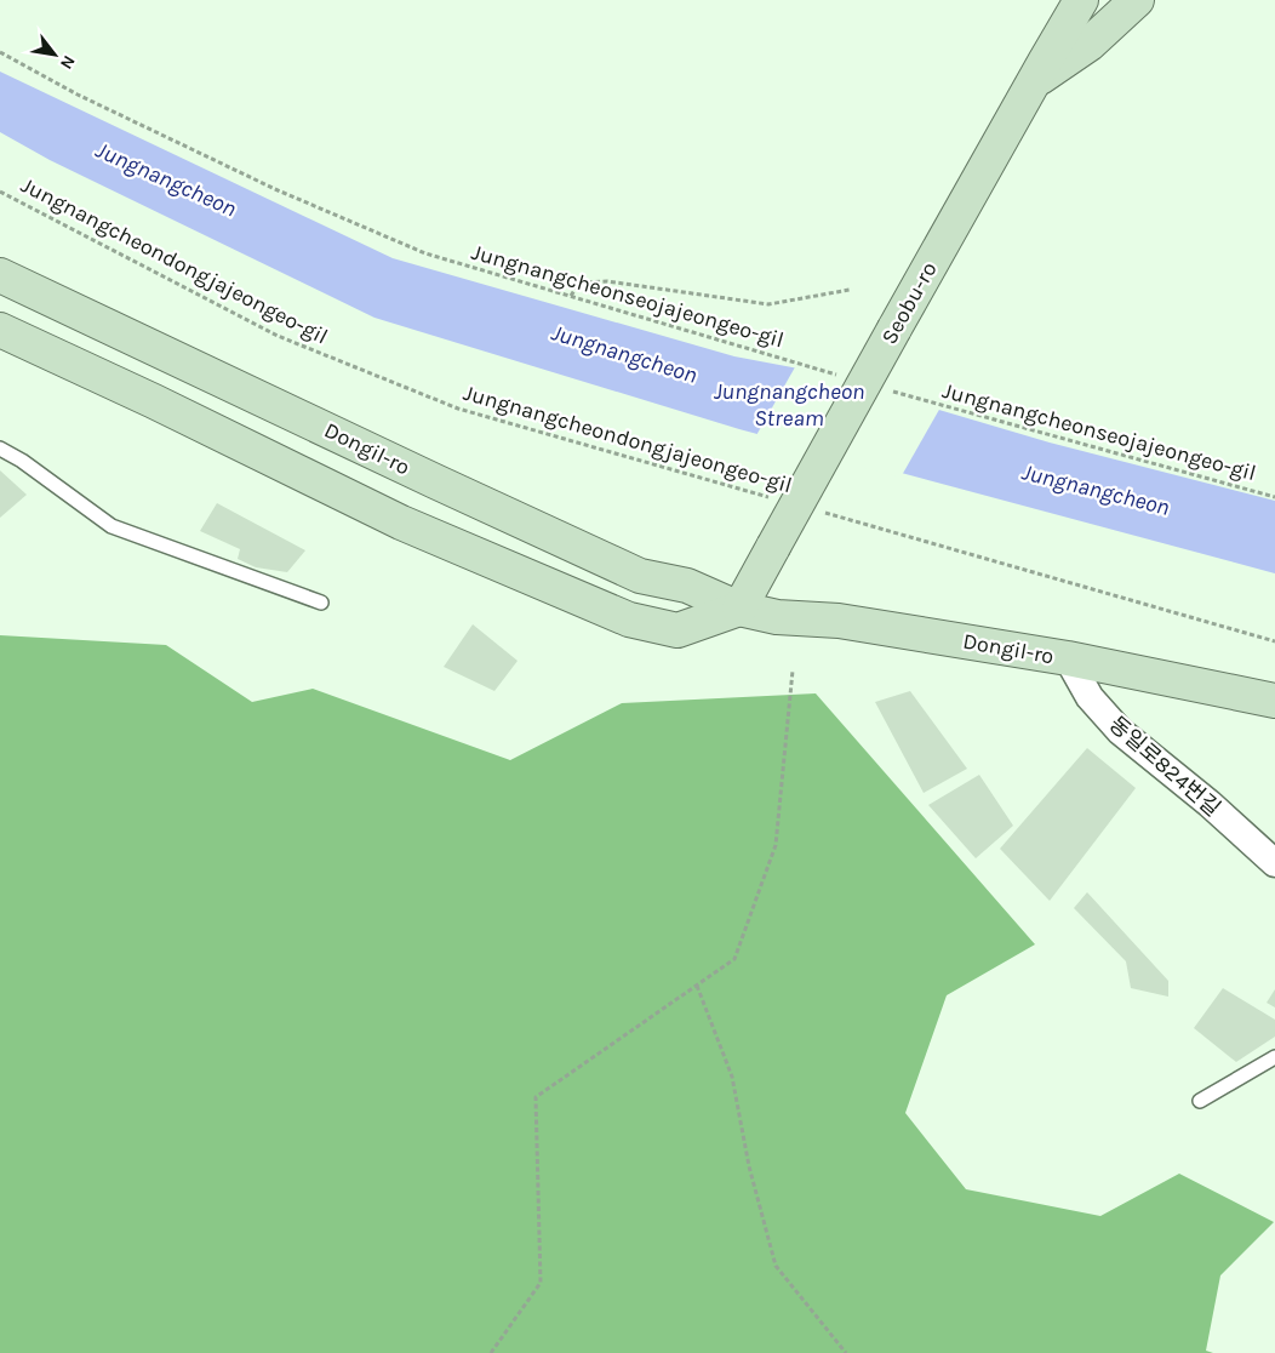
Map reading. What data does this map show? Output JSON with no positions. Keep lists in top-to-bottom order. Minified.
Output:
{"streets":{"street":["Seobu-ro","Dongil-ro","동일로824번길"],"path":["Jungnangcheondongjajeongeo-gil","Jungnangcheonseojajeongeo-gil"]},"crossings":[["Seobu-ro","Dongil-ro"],["Dongil-ro","동일로824번길"]],"water":["Jungnangcheon","Jungnangcheon Stream"],"north":"bottom right"}
